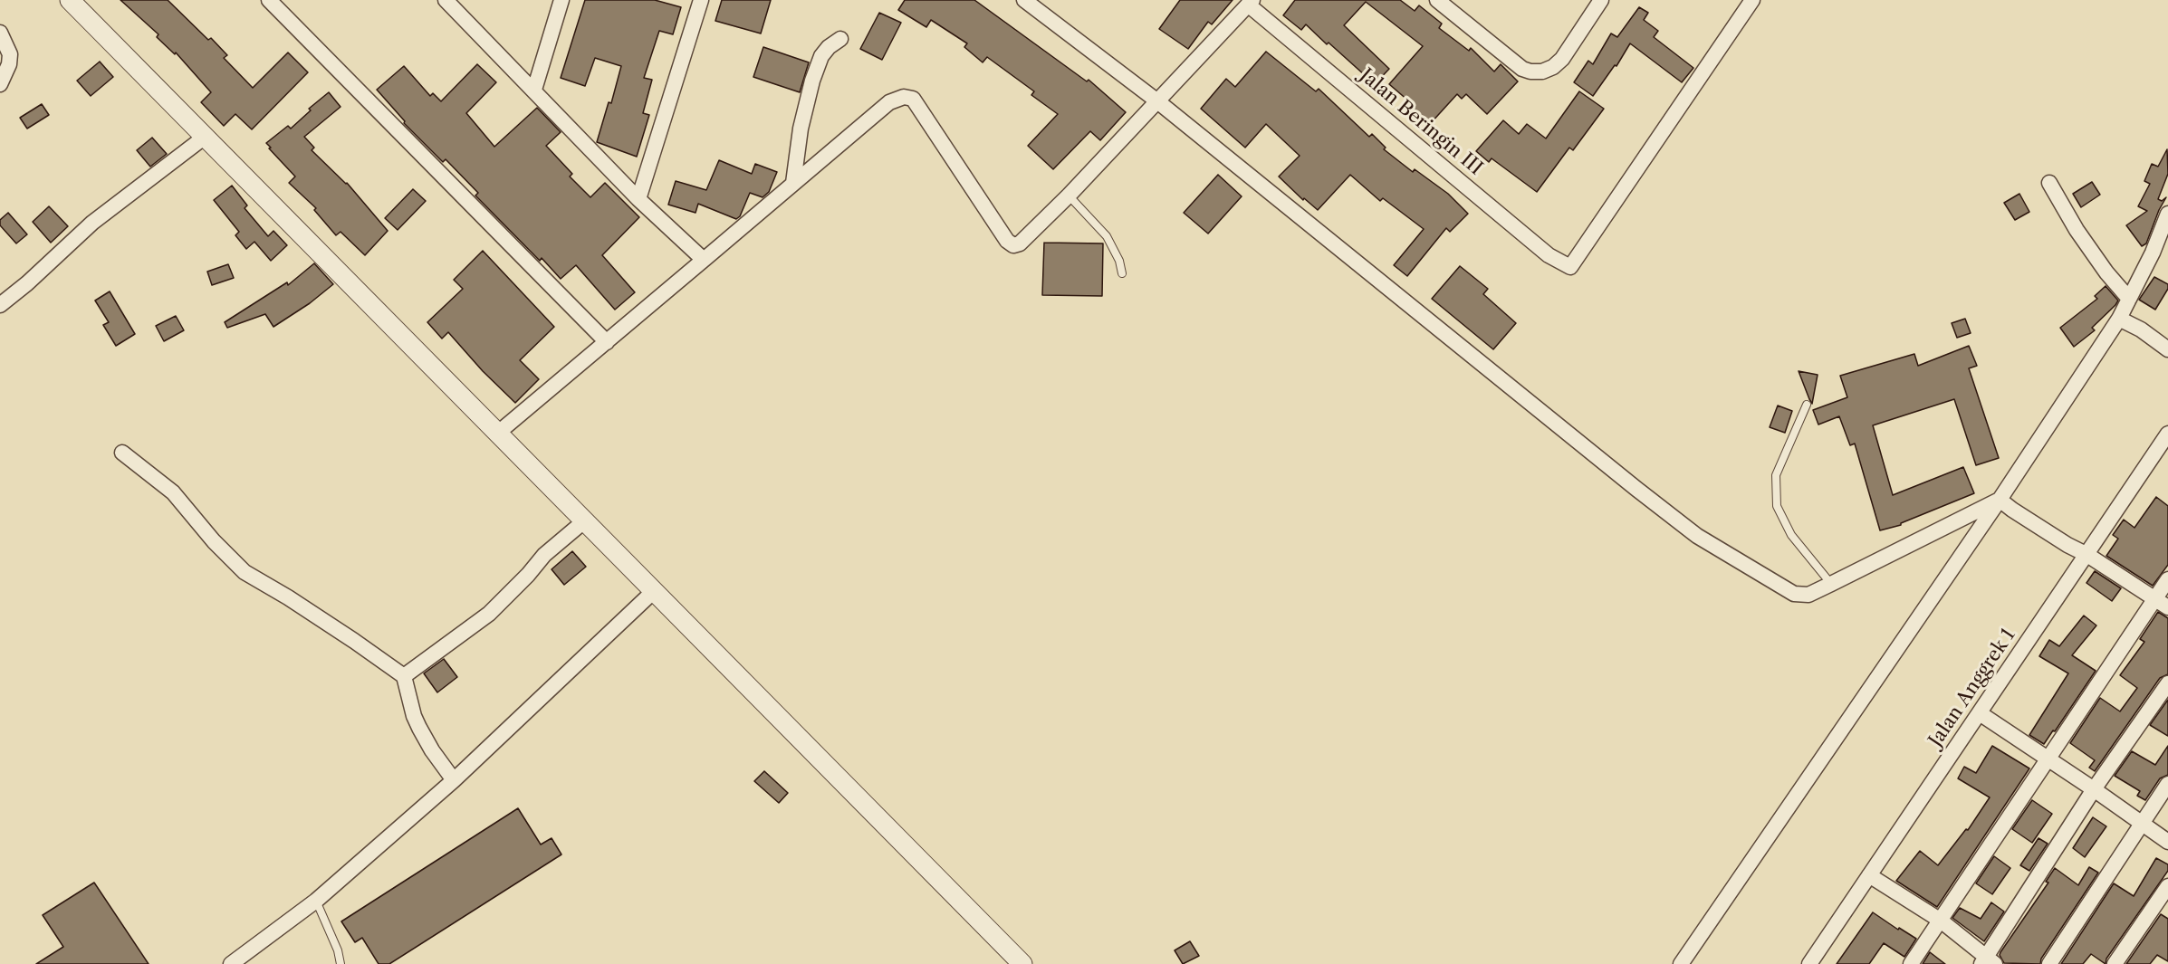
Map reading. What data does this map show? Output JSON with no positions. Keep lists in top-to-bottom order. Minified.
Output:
{"streets":{"street":["Jalan Beringin III","Jalan Anggrek 1"]}}
